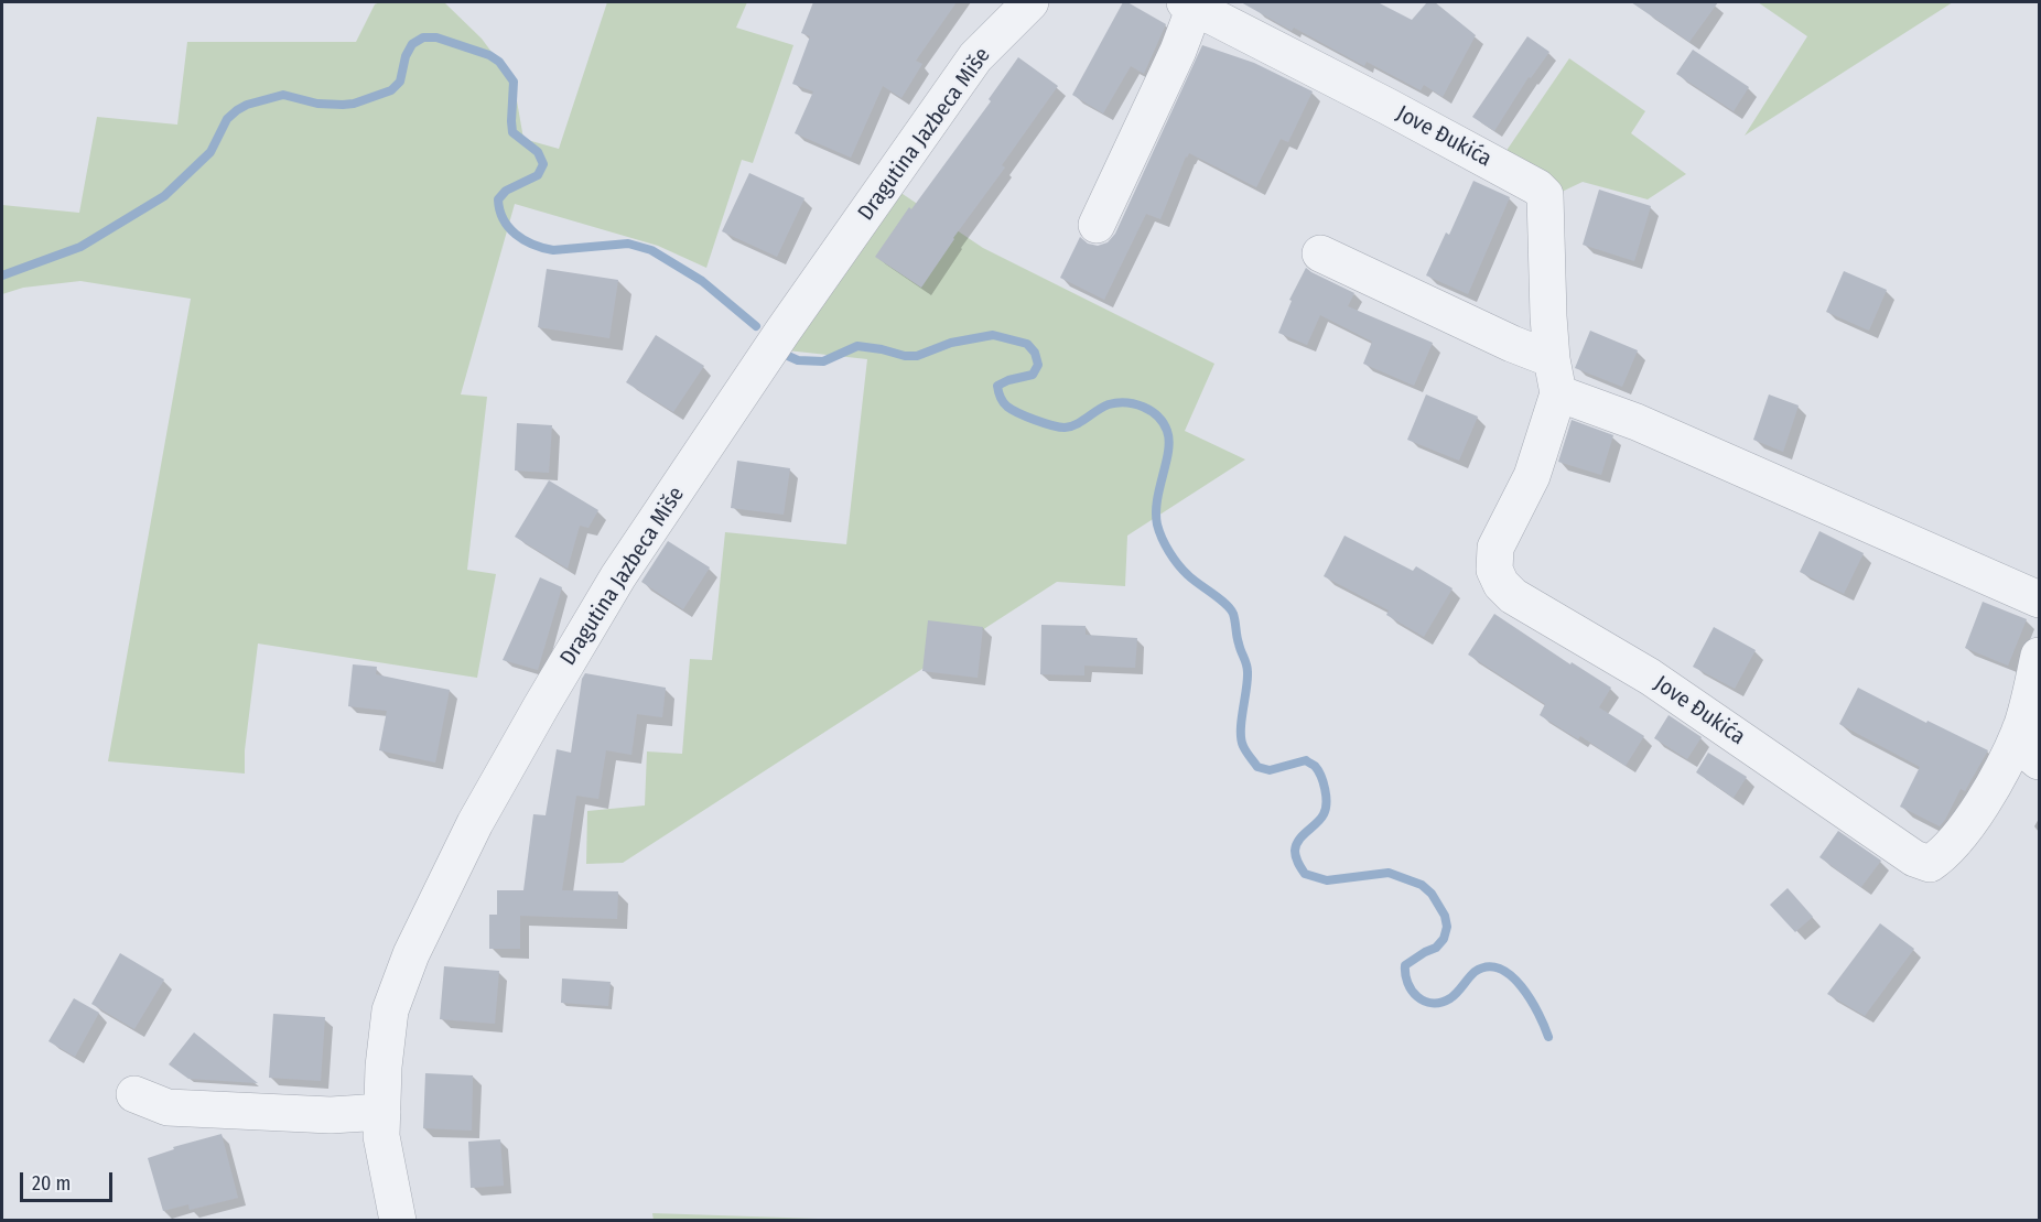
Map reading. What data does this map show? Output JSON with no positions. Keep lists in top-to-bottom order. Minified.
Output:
{"streets":{"street":["Dragutina Jazbeca Miše","Jove Đukića"]},"scale_bar":"20 m"}
